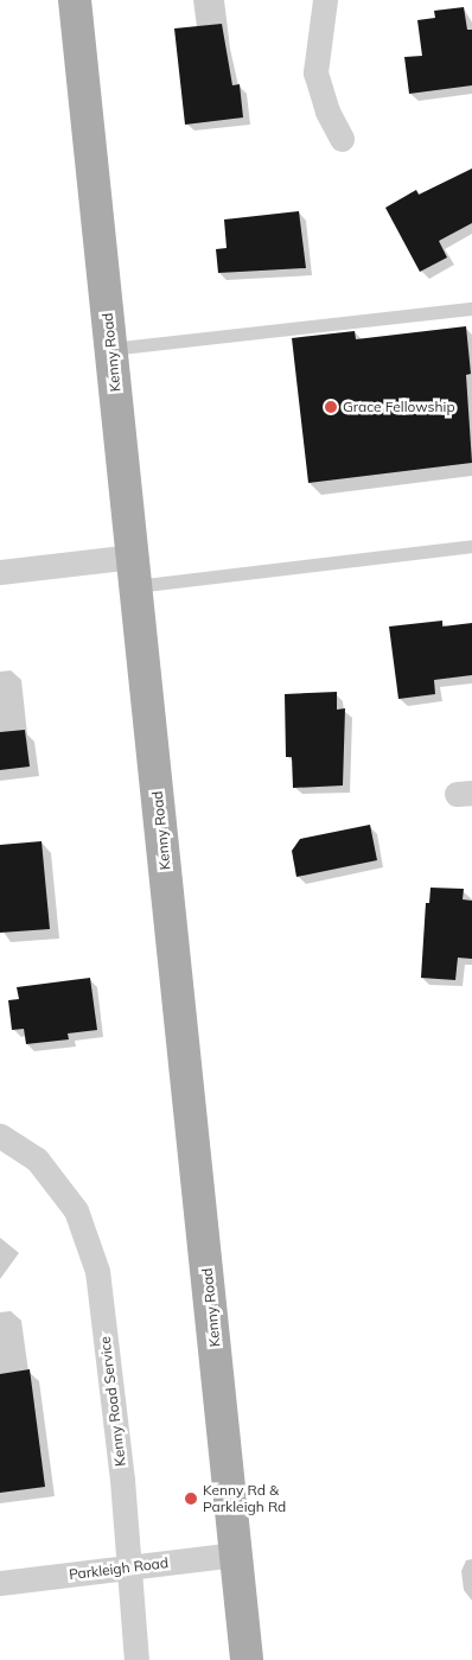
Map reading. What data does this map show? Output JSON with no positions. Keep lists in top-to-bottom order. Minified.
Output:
{"streets":{"main road":["Kenny Road"],"street":["Kenny Road Service","Parkleigh Road"]},"crossings":[["Kenny Road","Parkleigh Road"],["Kenny Road Service","Parkleigh Road"]],"places":["Grace Fellowship","Kenny Rd & Parkleigh Rd"]}
